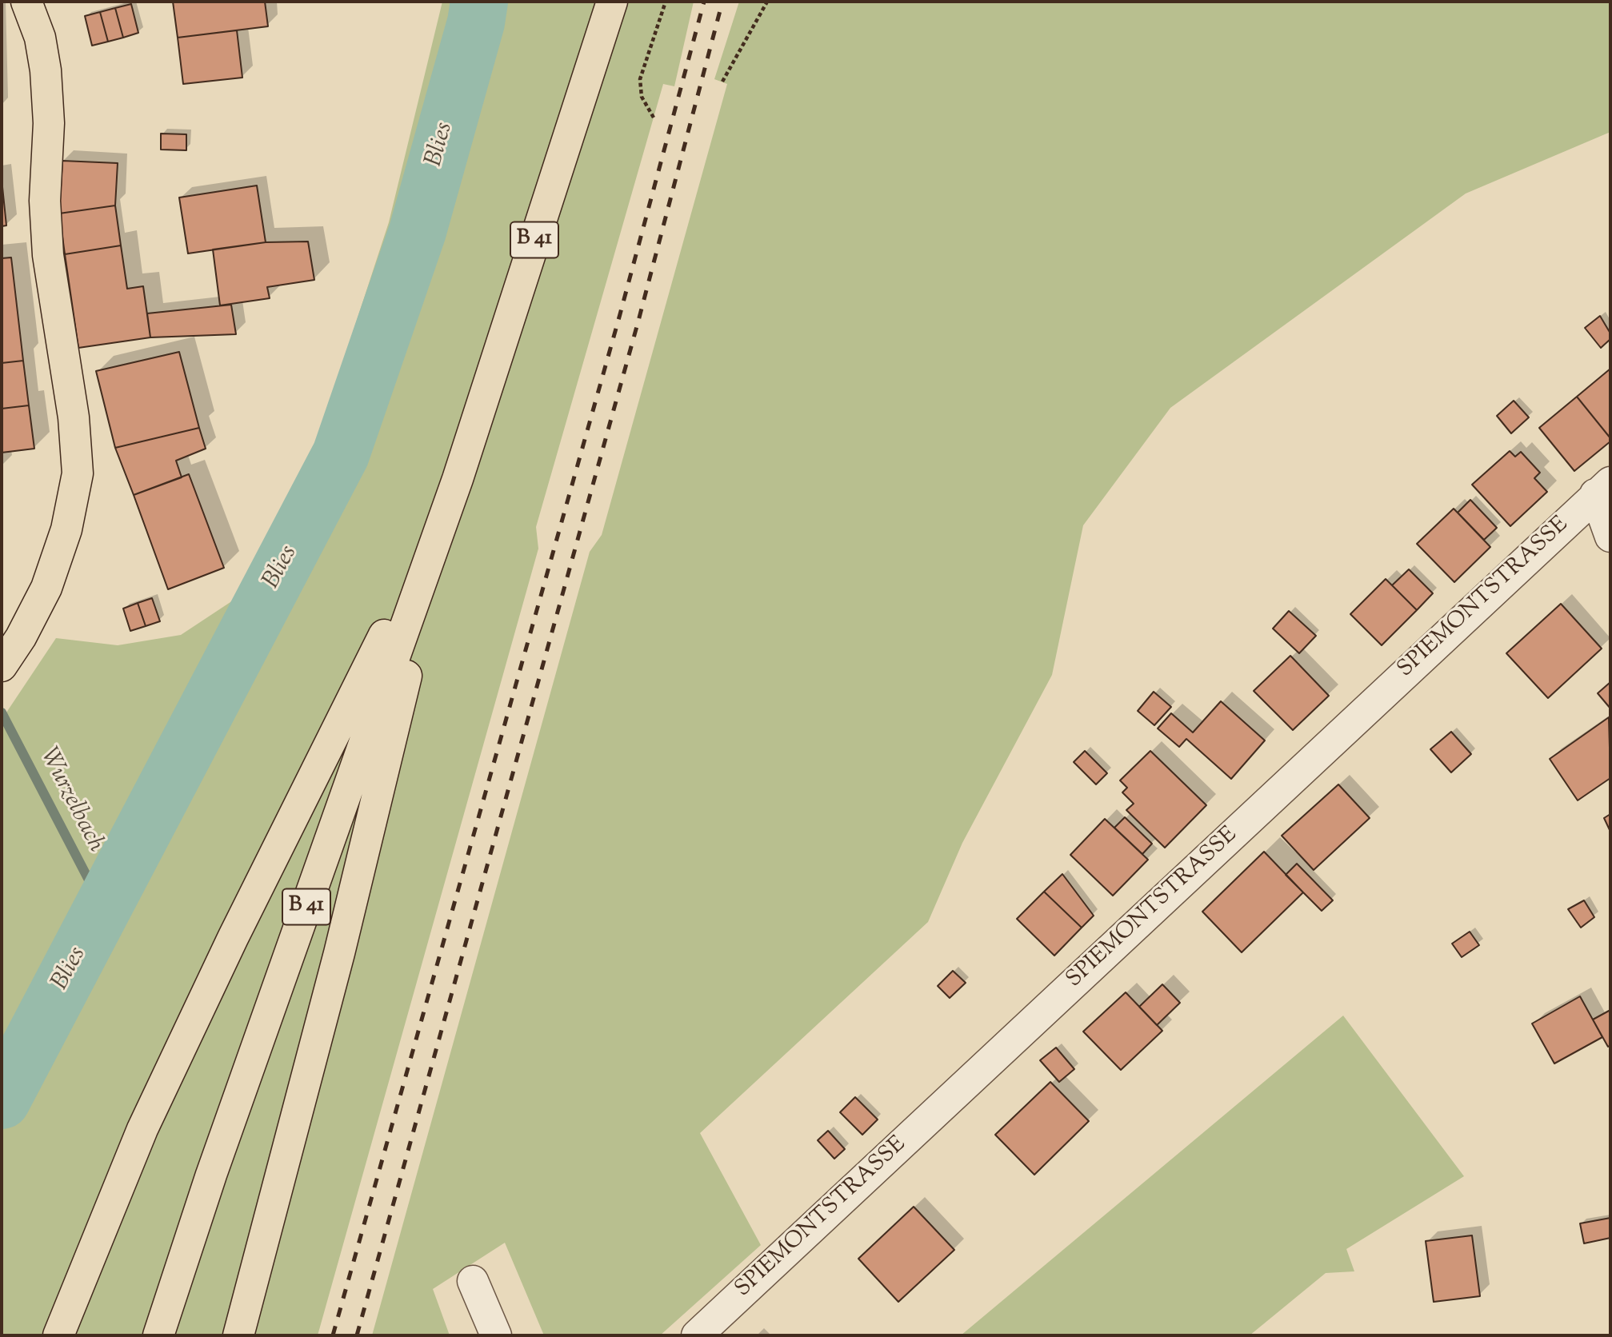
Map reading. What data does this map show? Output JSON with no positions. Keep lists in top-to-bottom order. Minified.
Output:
{"streets":{"main road":["B 41"],"street":["SPIEMONTSTRASSE"]},"water":["Blies","Wurzelbach"]}
